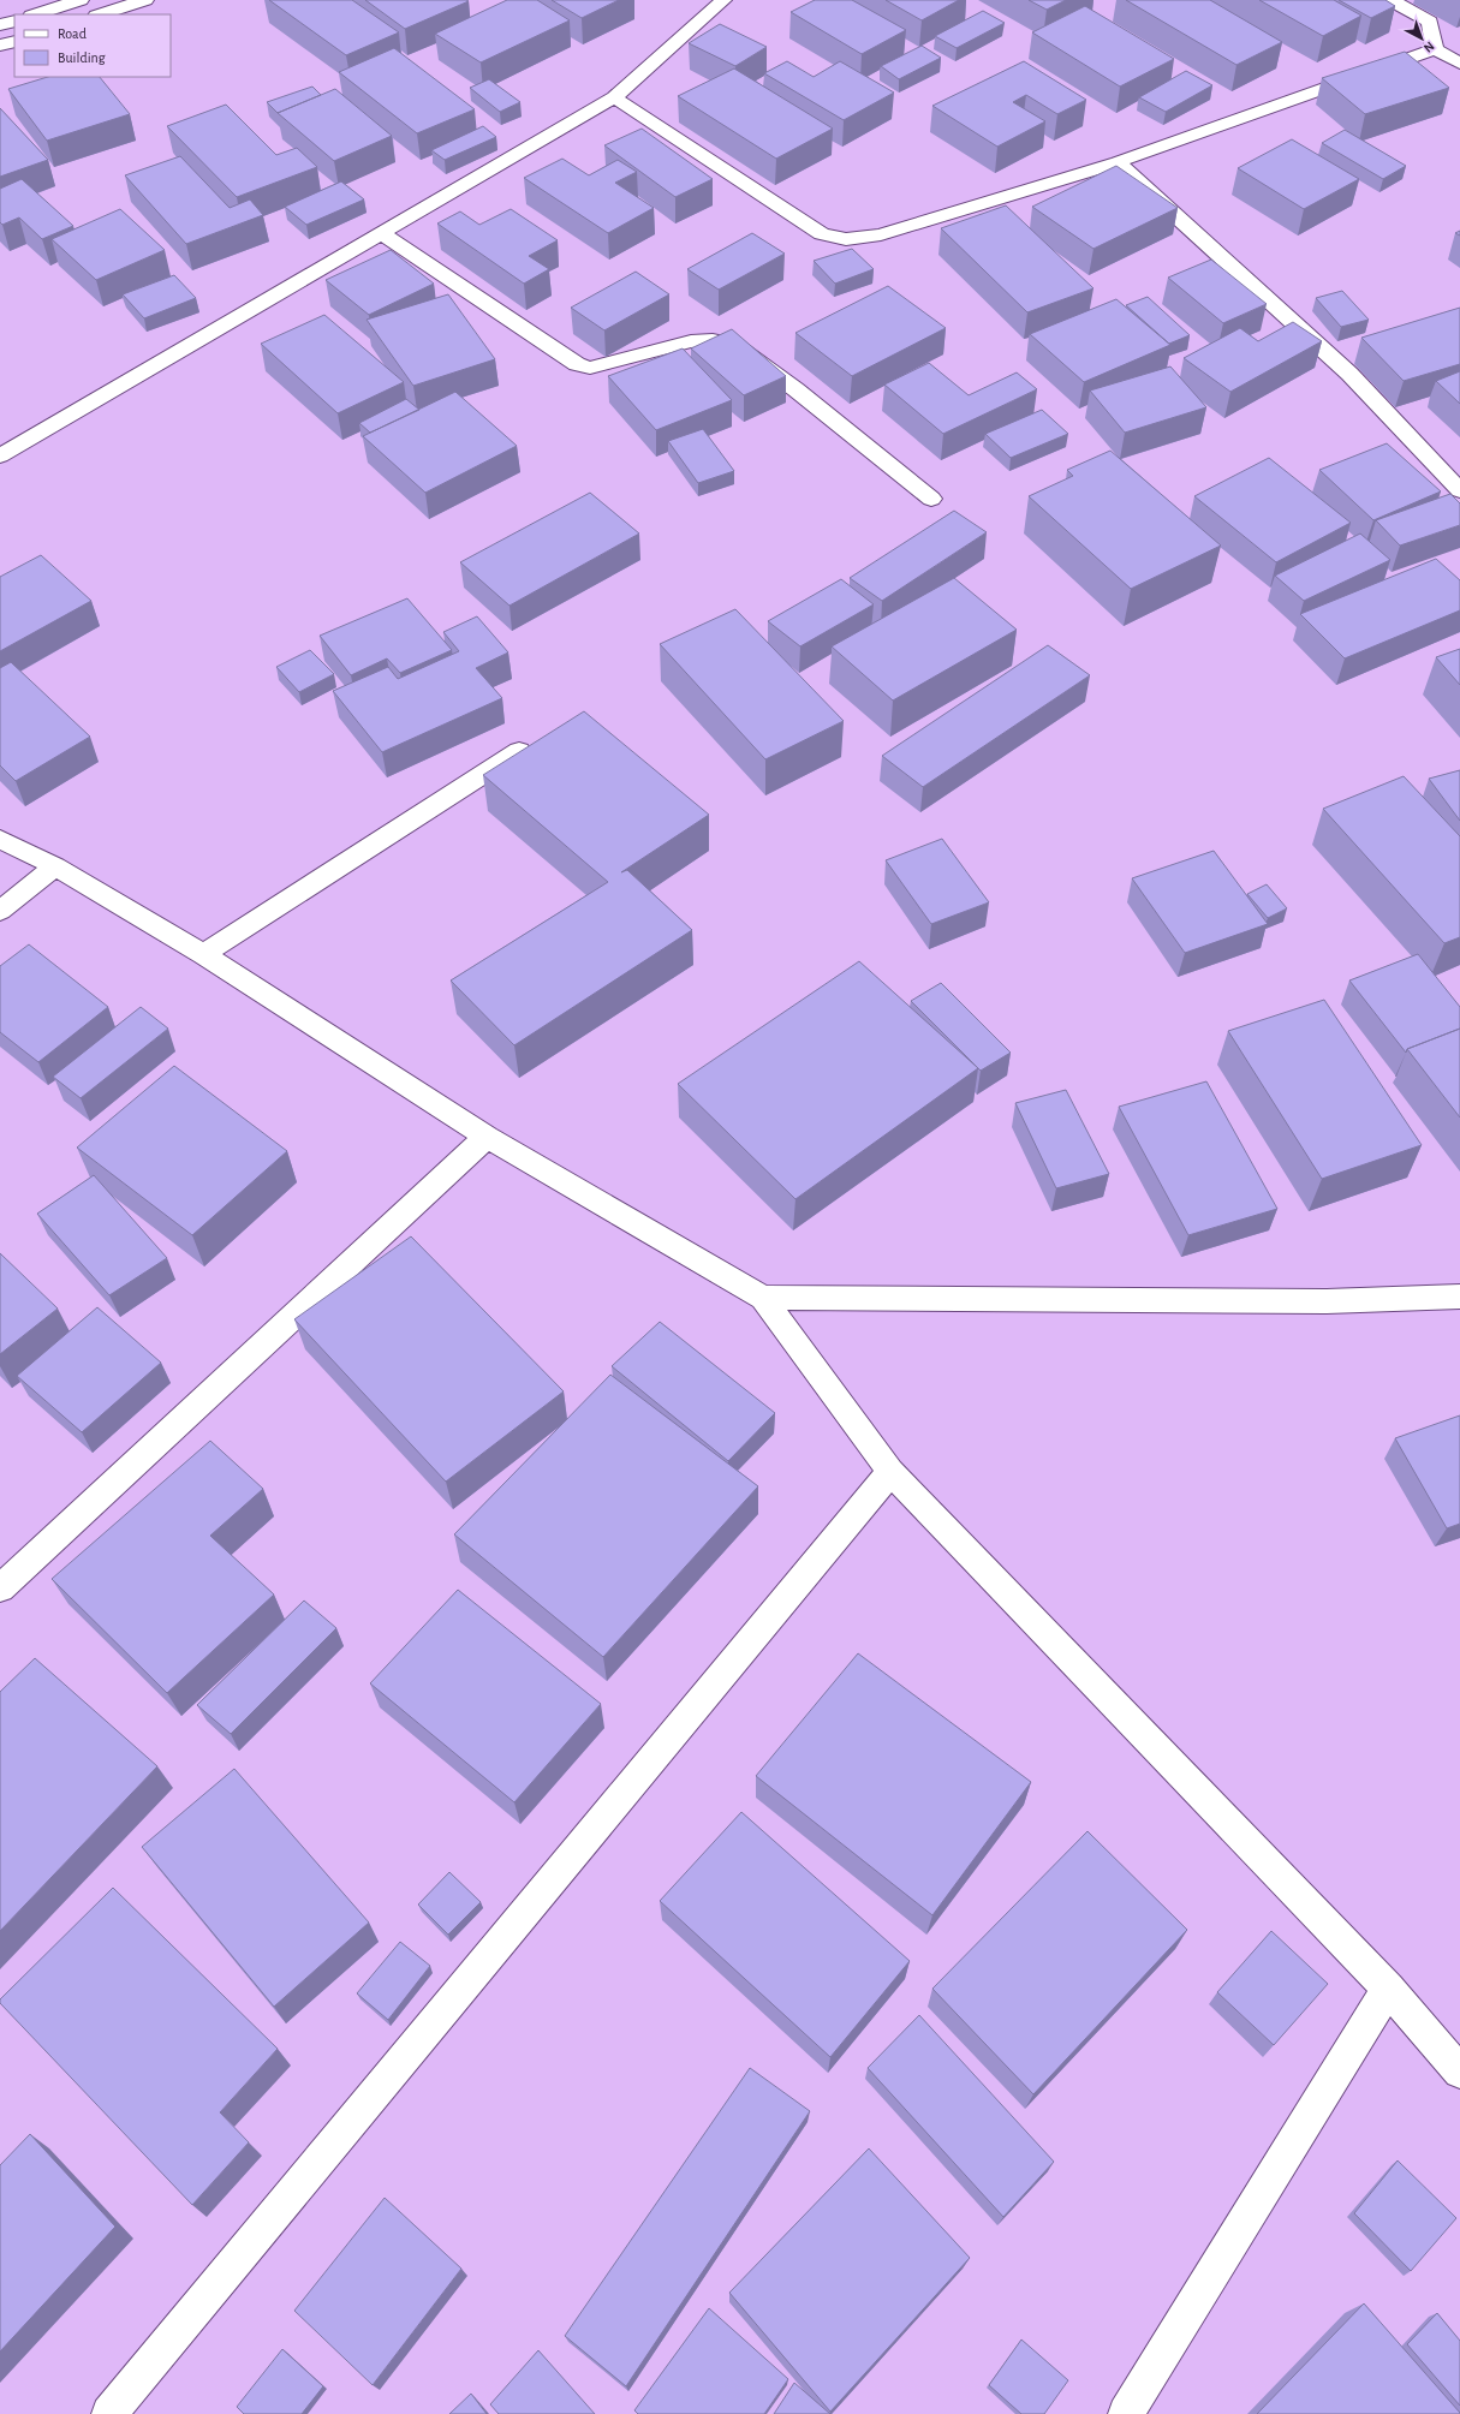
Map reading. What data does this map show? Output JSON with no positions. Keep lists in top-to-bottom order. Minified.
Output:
{"legend":["Road","Building"],"north":"bottom right"}
